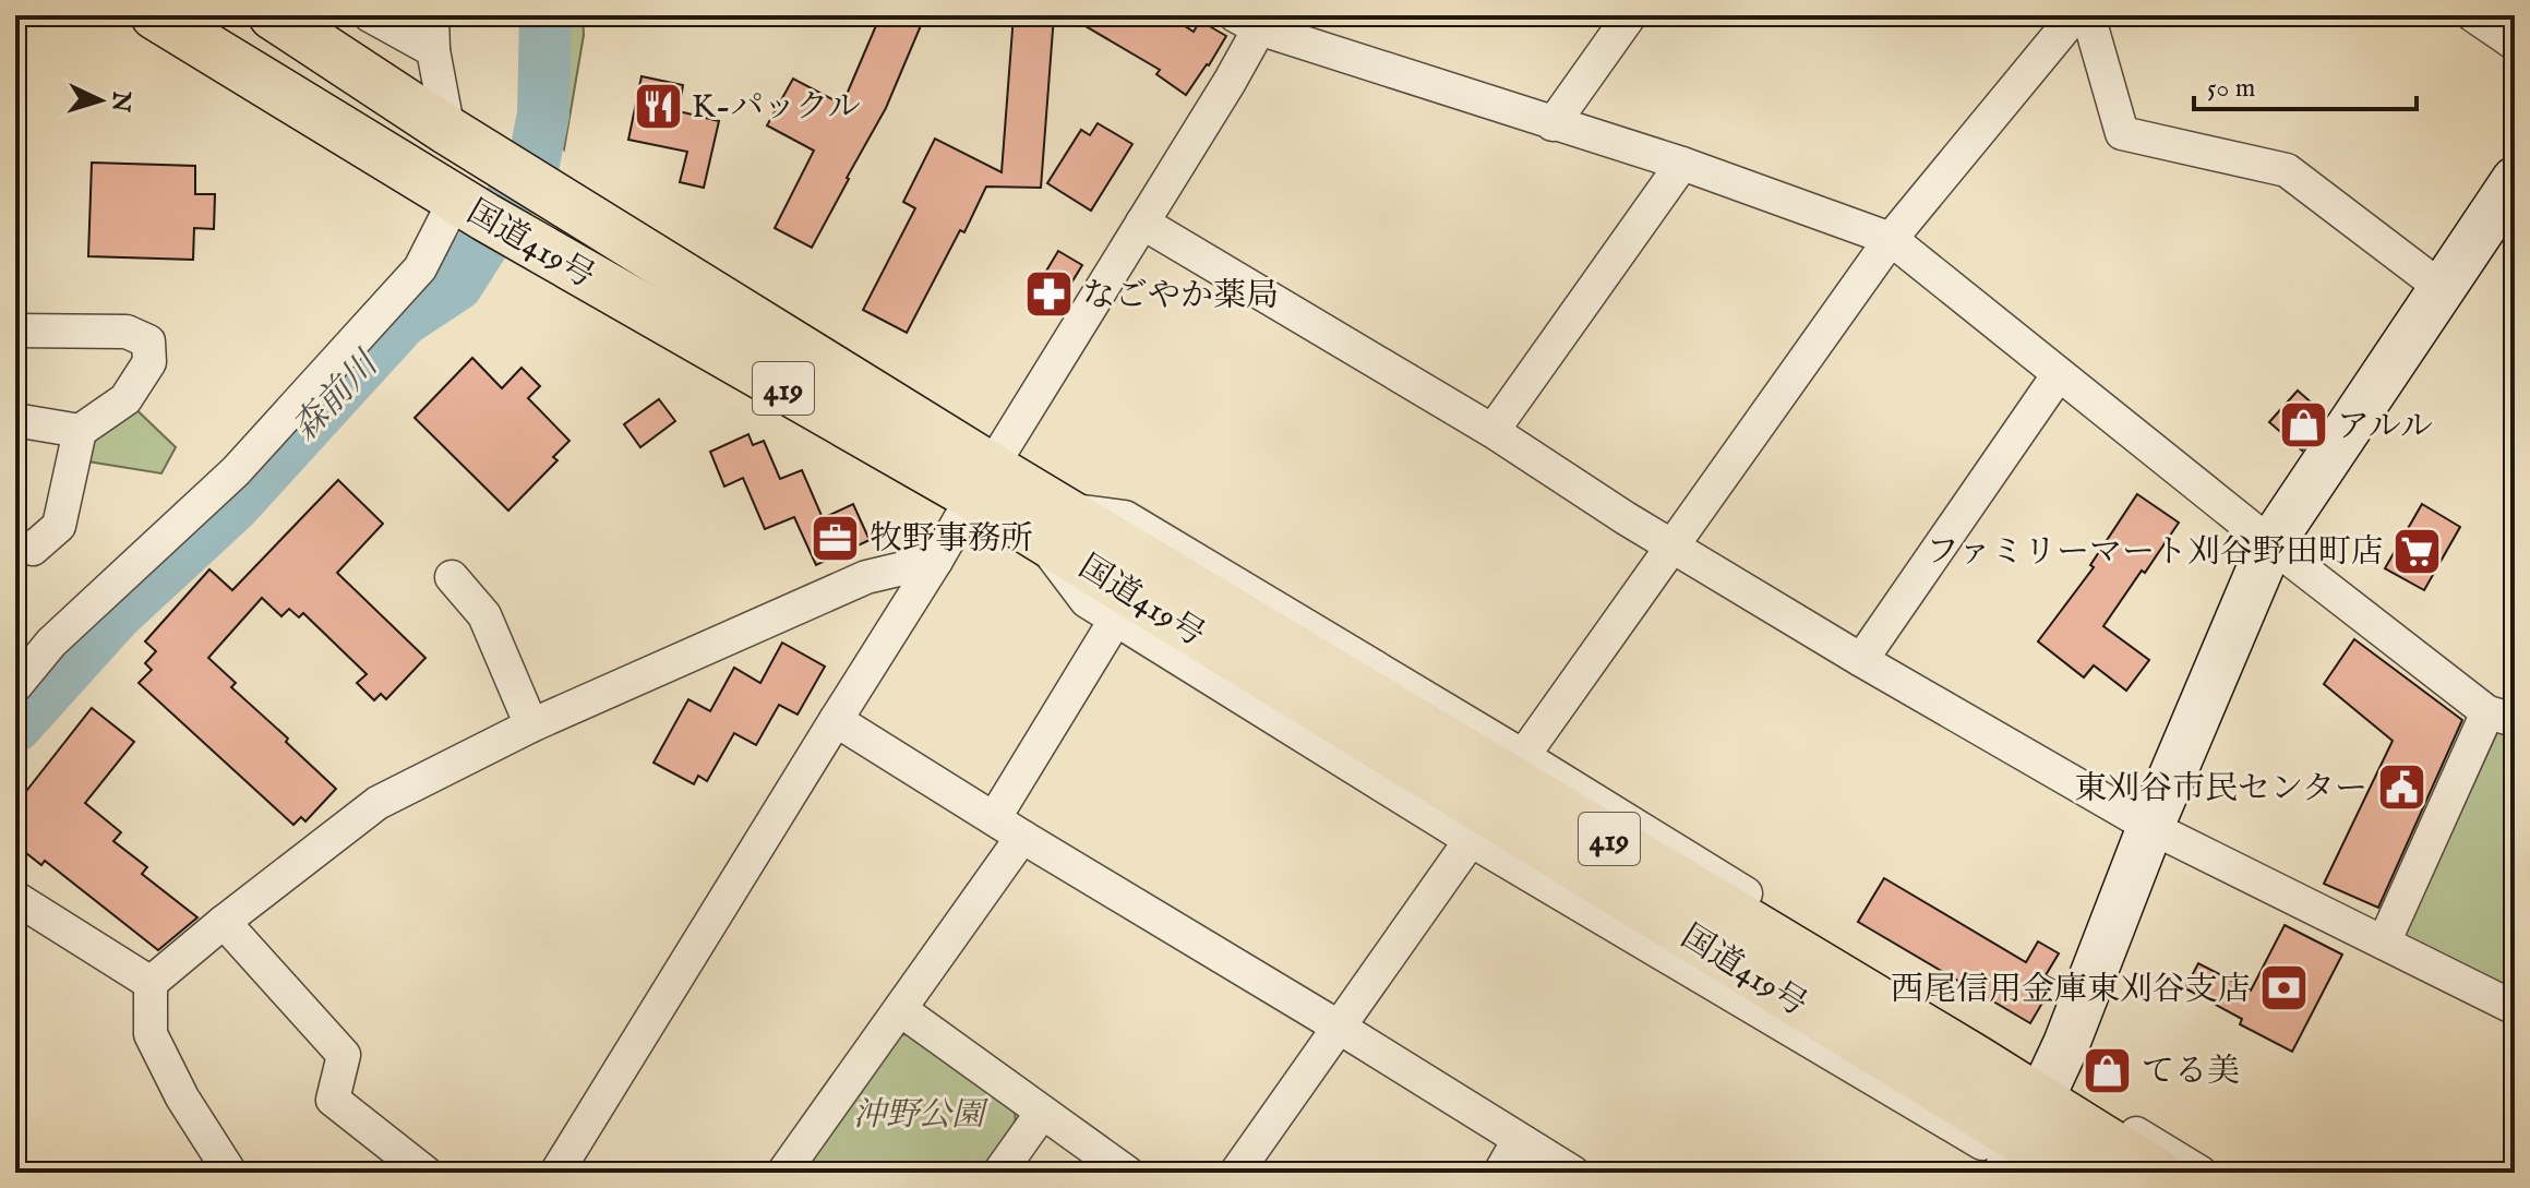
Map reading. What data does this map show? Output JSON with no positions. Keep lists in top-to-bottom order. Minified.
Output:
{"streets":{"highway":["国道419号","419"]},"water":["森前川"],"parks":["沖野公園"],"places":{"restaurant":["K-パックル"],"pharmacy":["なごやか薬局"],"shop":["アルル","てる美"],"office":["牧野事務所"],"supermarket":["ファミリーマート刈谷野田町店"],"public building":["東刈谷市民センター"],"bank":["西尾信用金庫東刈谷支店"]},"scale_bar":"50 m","north":"right"}
